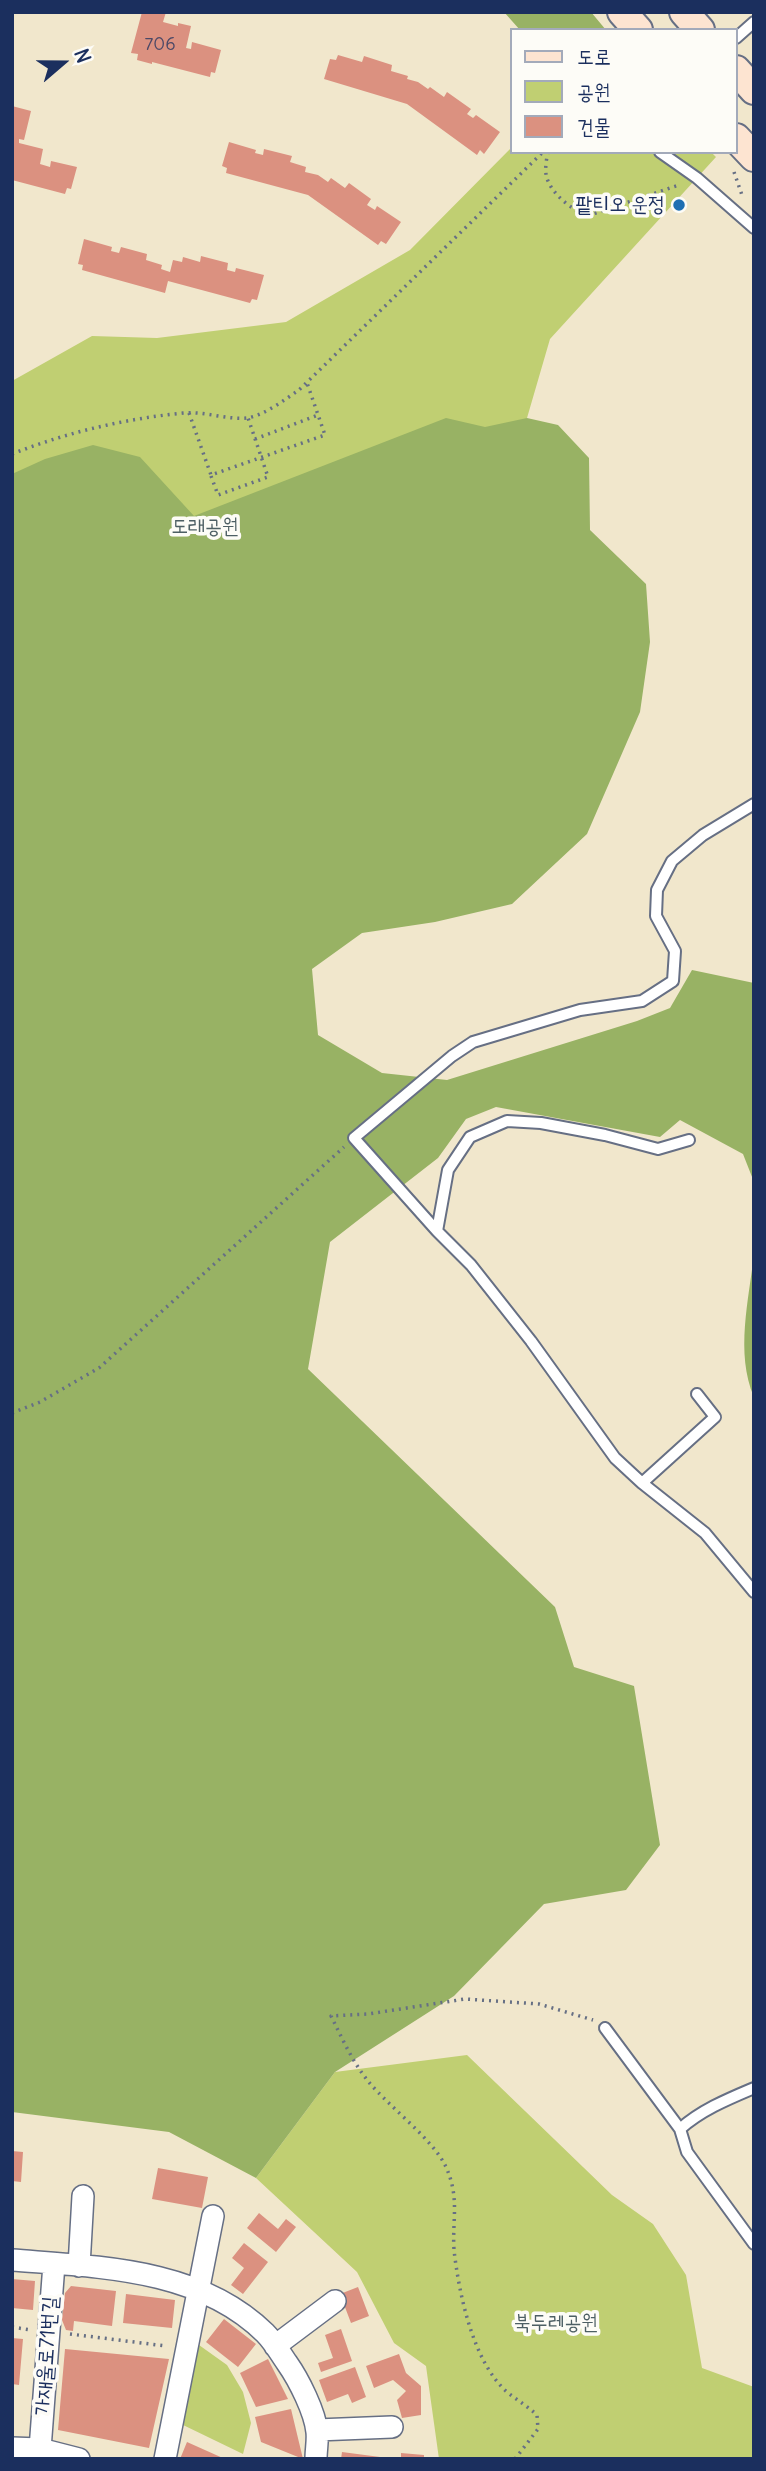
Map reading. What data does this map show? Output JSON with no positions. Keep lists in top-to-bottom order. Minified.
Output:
{"streets":{"street":["가재울로71번길"]},"parks":["도래공원","북두레공원"],"places":["팥티오 운정"],"house_numbers":["706"],"legend":["도로","공원","건물"],"north":"right"}
